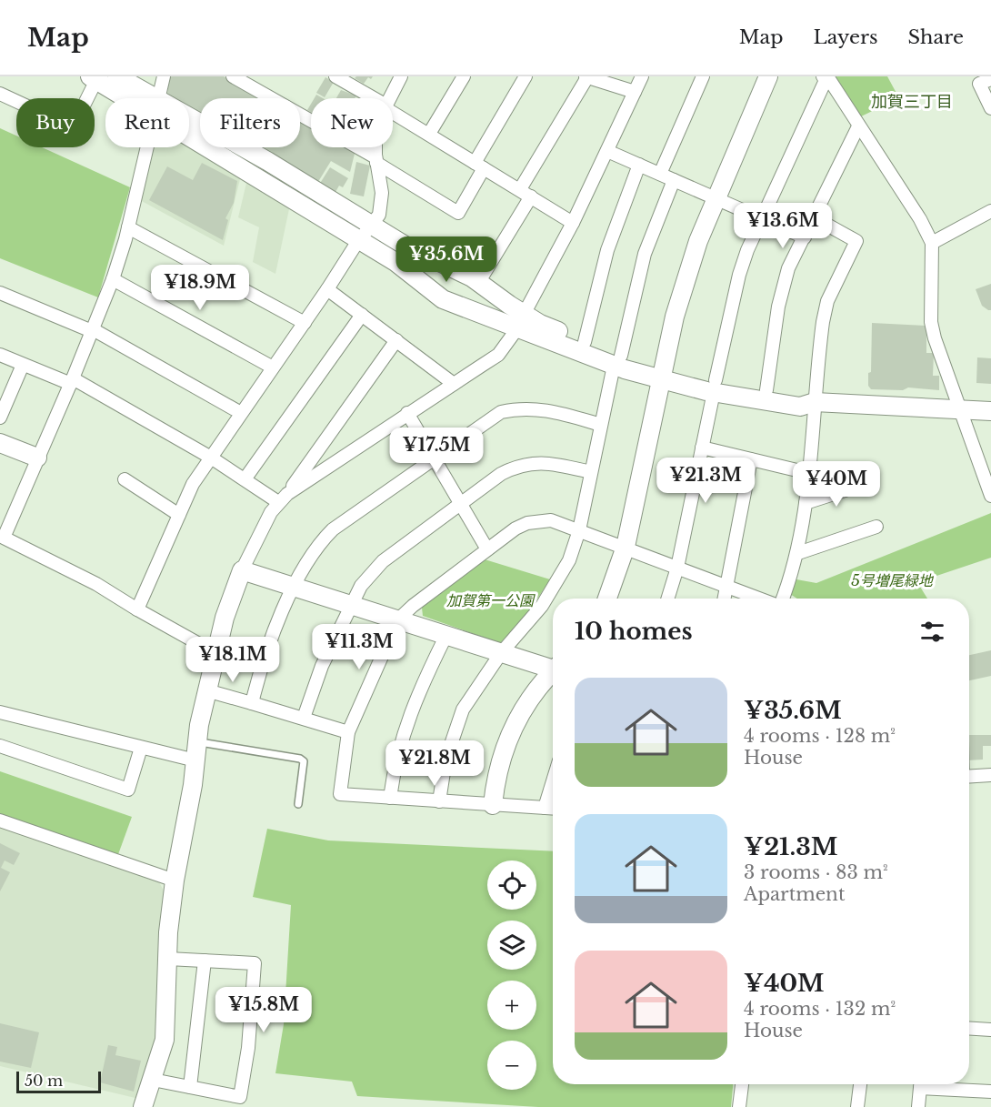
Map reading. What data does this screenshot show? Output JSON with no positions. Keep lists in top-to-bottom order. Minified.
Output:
{"districts":["加賀三丁目"],"parks":["5号増尾緑地","加賀第一公園"],"scale_bar":"50 m","page":{"header":"Map","nav":["Map","Layers","Share"],"chip":["Buy","Rent","Filters","New"],"price":["¥13.6M","¥35.6M","¥18.9M","¥17.5M","¥21.3M","¥40M","¥11.3M","¥18.1M","¥21.8M","¥15.8M"],"heading":"10 homes","list":[{"name":"¥35.6M","note":"4 rooms · 128 m² · House"},{"name":"¥21.3M","note":"3 rooms · 83 m² · Apartment"},{"name":"¥40M","note":"4 rooms · 132 m² · House"}],"map_buttons":["+","−"],"scale":"50 m"}}
